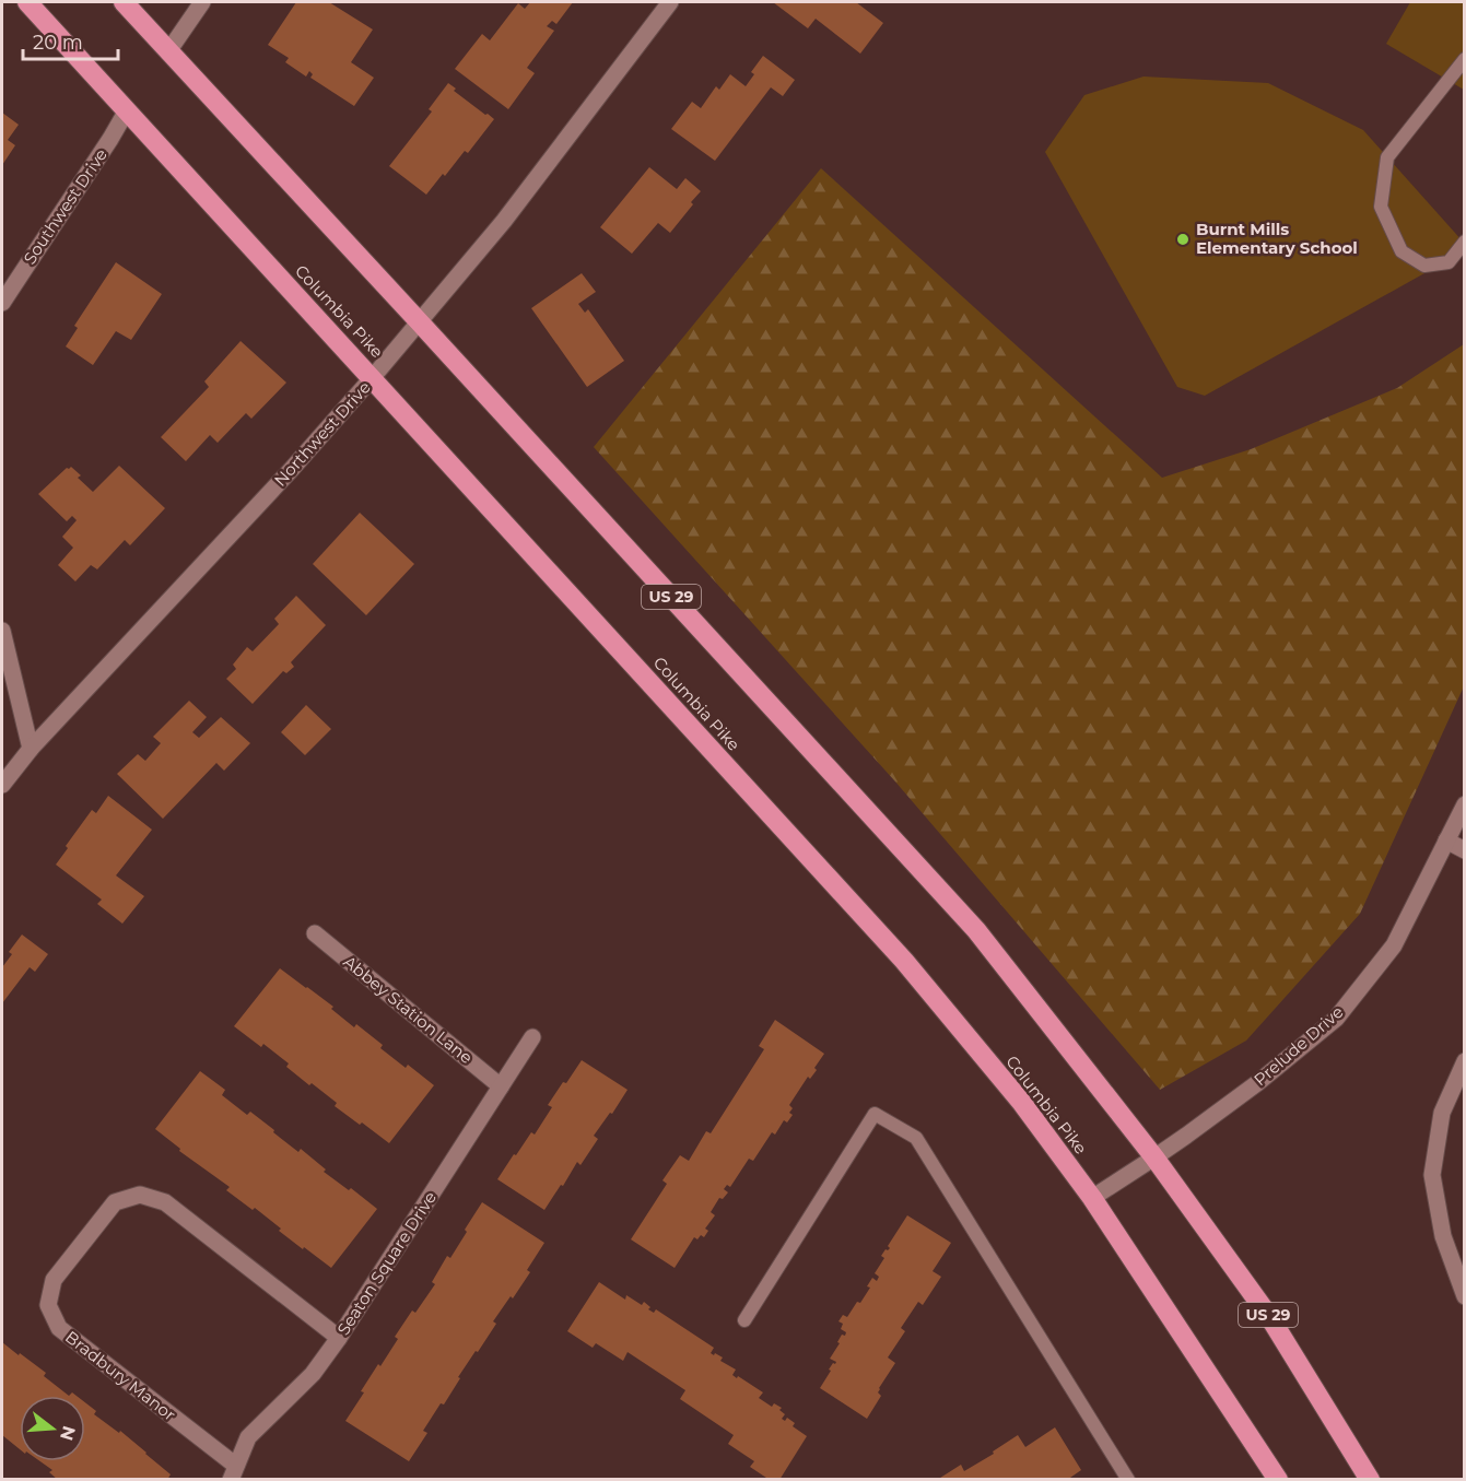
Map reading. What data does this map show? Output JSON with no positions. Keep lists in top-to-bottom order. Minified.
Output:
{"streets":{"highway":["Columbia Pike","US 29"],"street":["Southwest Drive","Northwest Drive","Abbey Station Lane","Prelude Drive","Seaton Square Drive","Bradbury Manor"]},"crossings":[["Southwest Drive","Columbia Pike"],["Columbia Pike","Northwest Drive"],["Columbia Pike","Prelude Drive"],["Northwest Drive","US 29"],["US 29","Prelude Drive"],["Abbey Station Lane","Seaton Square Drive"],["Seaton Square Drive","Bradbury Manor"]],"places":["Burnt Mills Elementary School"],"scale_bar":"20 m","north":"right"}
